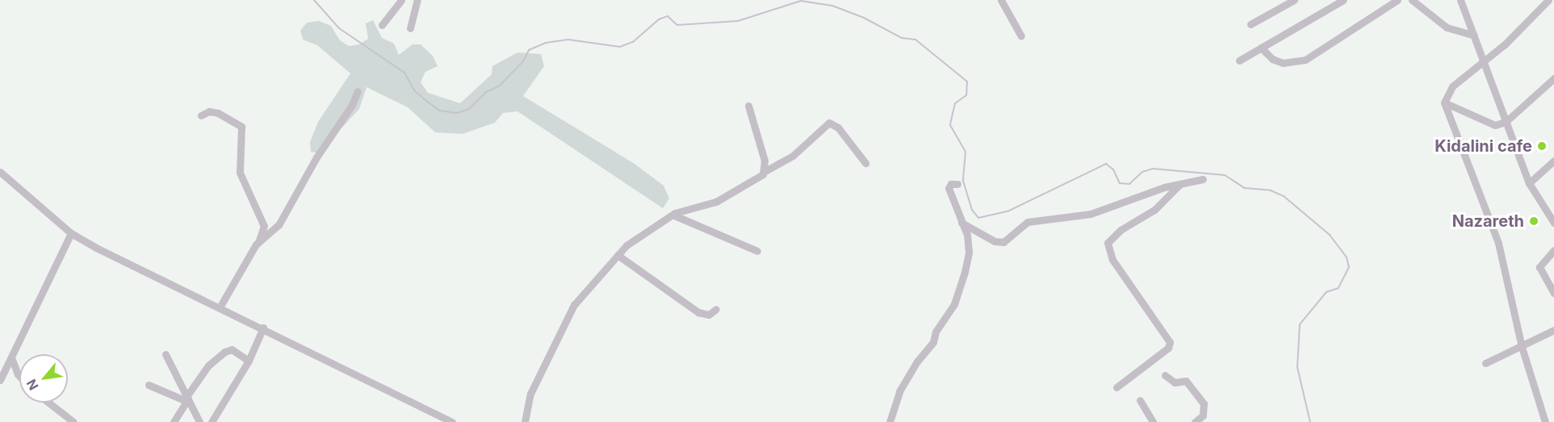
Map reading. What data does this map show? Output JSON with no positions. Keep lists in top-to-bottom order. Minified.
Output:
{"places":["Kidalini cafe","Nazareth"],"north":"bottom left"}
